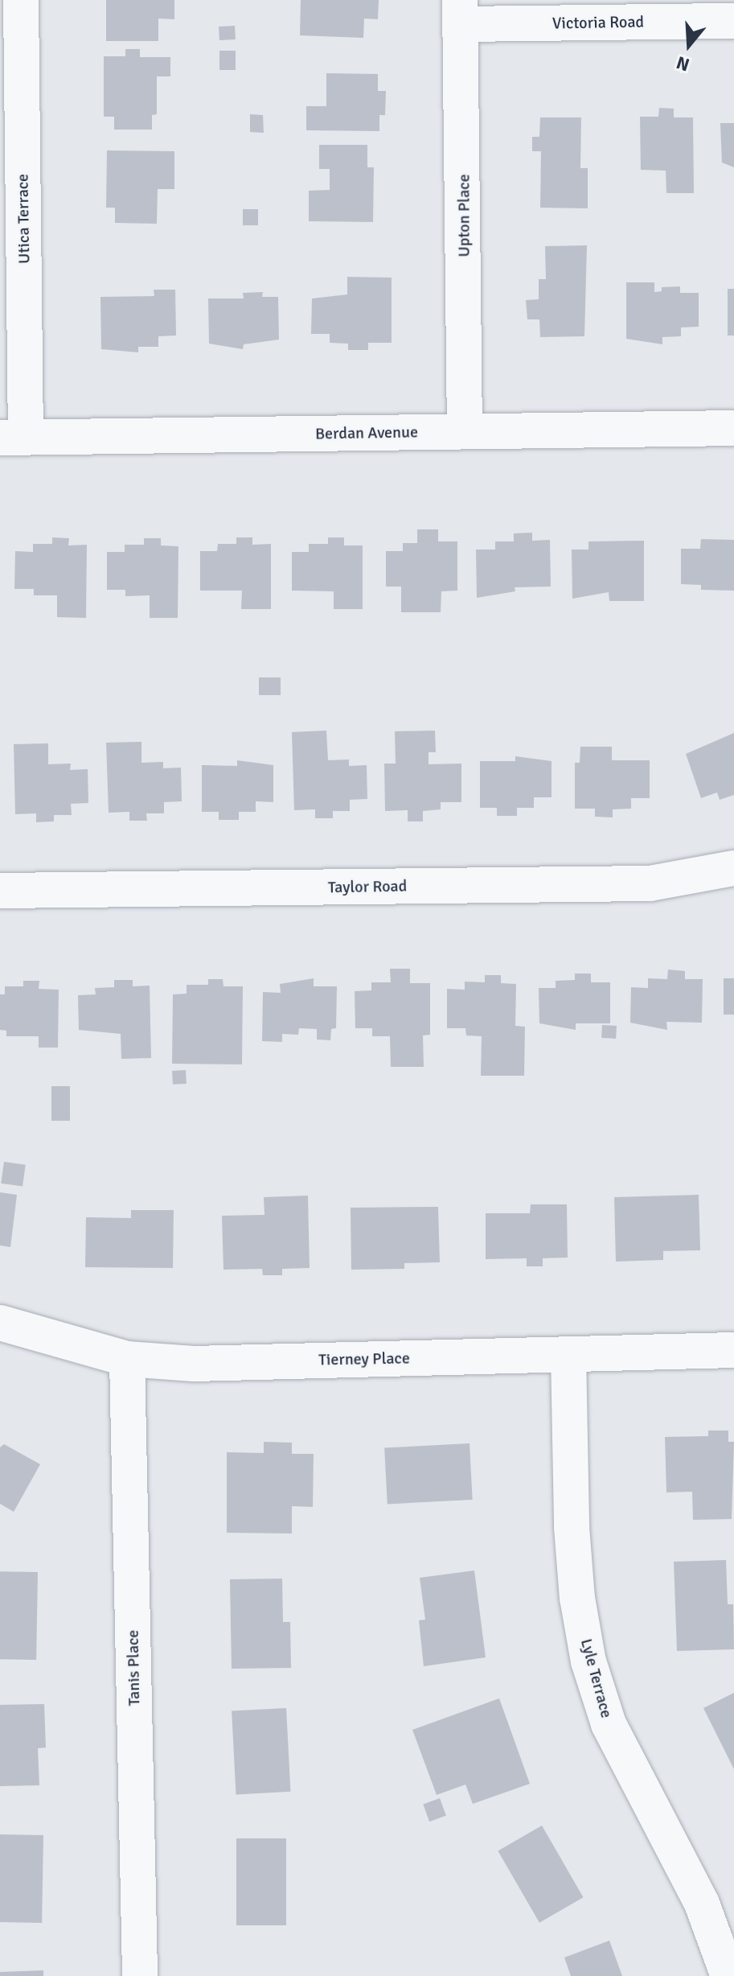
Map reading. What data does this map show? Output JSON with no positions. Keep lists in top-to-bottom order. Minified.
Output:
{"streets":{"street":["Victoria Road","Upton Place","Utica Terrace","Berdan Avenue","Taylor Road","Tierney Place","Tanis Place","Lyle Terrace"]},"crossings":[["Victoria Road","Upton Place"],["Upton Place","Berdan Avenue"],["Utica Terrace","Berdan Avenue"],["Tierney Place","Tanis Place"],["Tierney Place","Lyle Terrace"]],"north":"bottom"}
